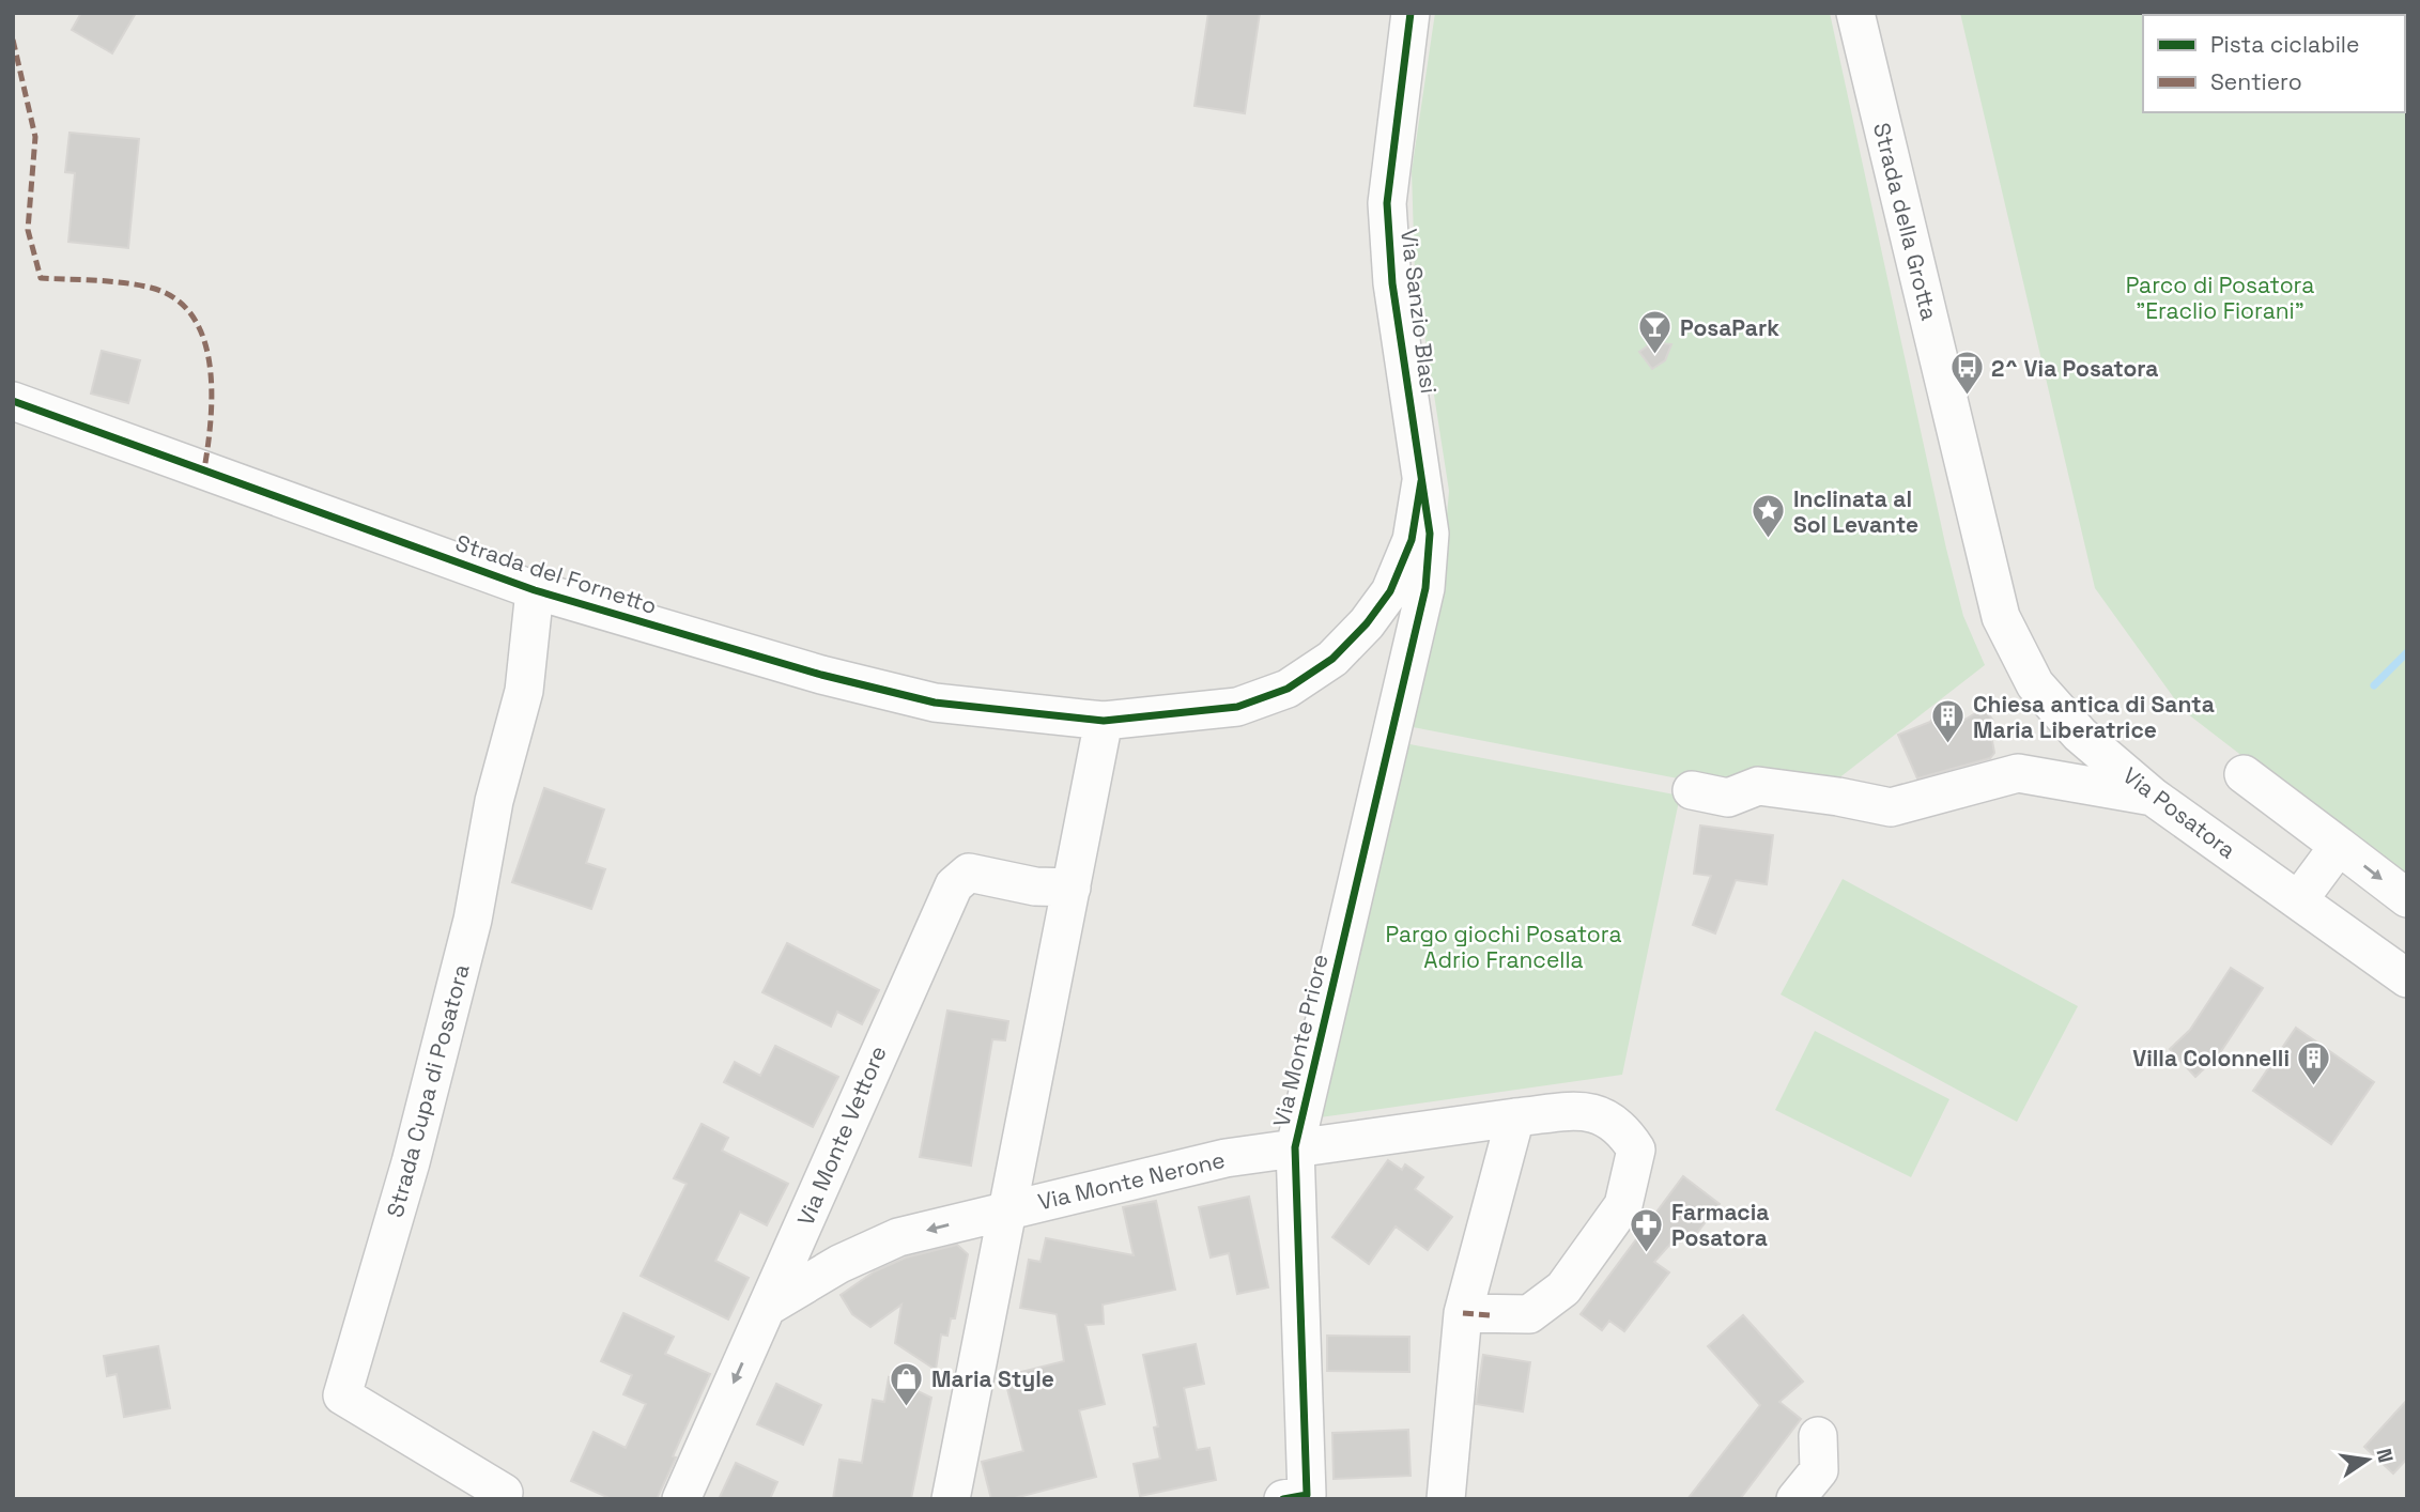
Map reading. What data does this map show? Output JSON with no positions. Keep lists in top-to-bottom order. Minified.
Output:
{"streets":{"street":["Strada della Grotta","Via Sanzio Blasi","Strada del Fornetto","Via Posatora","Via Monte Priore","Strada Cupa di Posatora","Via Monte Vettore","Via Monte Nerone"]},"crossings":[["Strada della Grotta","Via Posatora"],["Via Sanzio Blasi","Strada del Fornetto"],["Via Sanzio Blasi","Via Monte Priore"],["Strada del Fornetto","Strada Cupa di Posatora"],["Via Monte Priore","Via Monte Nerone"],["Via Monte Vettore","Via Monte Nerone"]],"parks":["Parco di Posatora \"Eraclio Fiorani\"","Pargo giochi Posatora Adrio Francella"],"places":{"bar":["PosaPark"],"bus stop":["2^ Via Posatora"],"place":["Inclinata al Sol Levante"],"building":["Chiesa antica di Santa Maria Liberatrice","Villa Colonnelli"],"pharmacy":["Farmacia Posatora"],"shop":["Maria Style"]},"legend":["Pista ciclabile","Sentiero"],"north":"right"}
